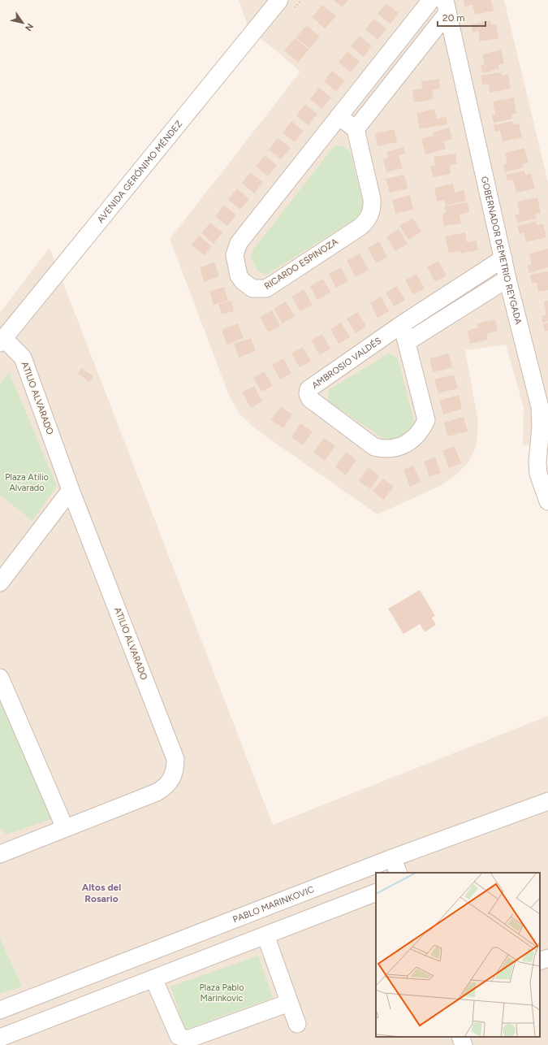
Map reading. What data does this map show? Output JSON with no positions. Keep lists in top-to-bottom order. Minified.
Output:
{"streets":{"street":["AVENIDA GERÓNIMO MÉNDEZ","GOBERNADOR DEMETRIO REYGADA","RICARDO ESPINOZA","AMBROSIO VALDÉS","ATILIO ALVARADO","PABLO MARINKOVIC"]},"crossings":[["AVENIDA GERÓNIMO MÉNDEZ","ATILIO ALVARADO"],["GOBERNADOR DEMETRIO REYGADA","AMBROSIO VALDÉS"]],"districts":["Altos del Rosario"],"parks":["Plaza Atilio Alvarado","Plaza Pablo Marinkovic"],"scale_bar":"20 m","north":"bottom right"}
